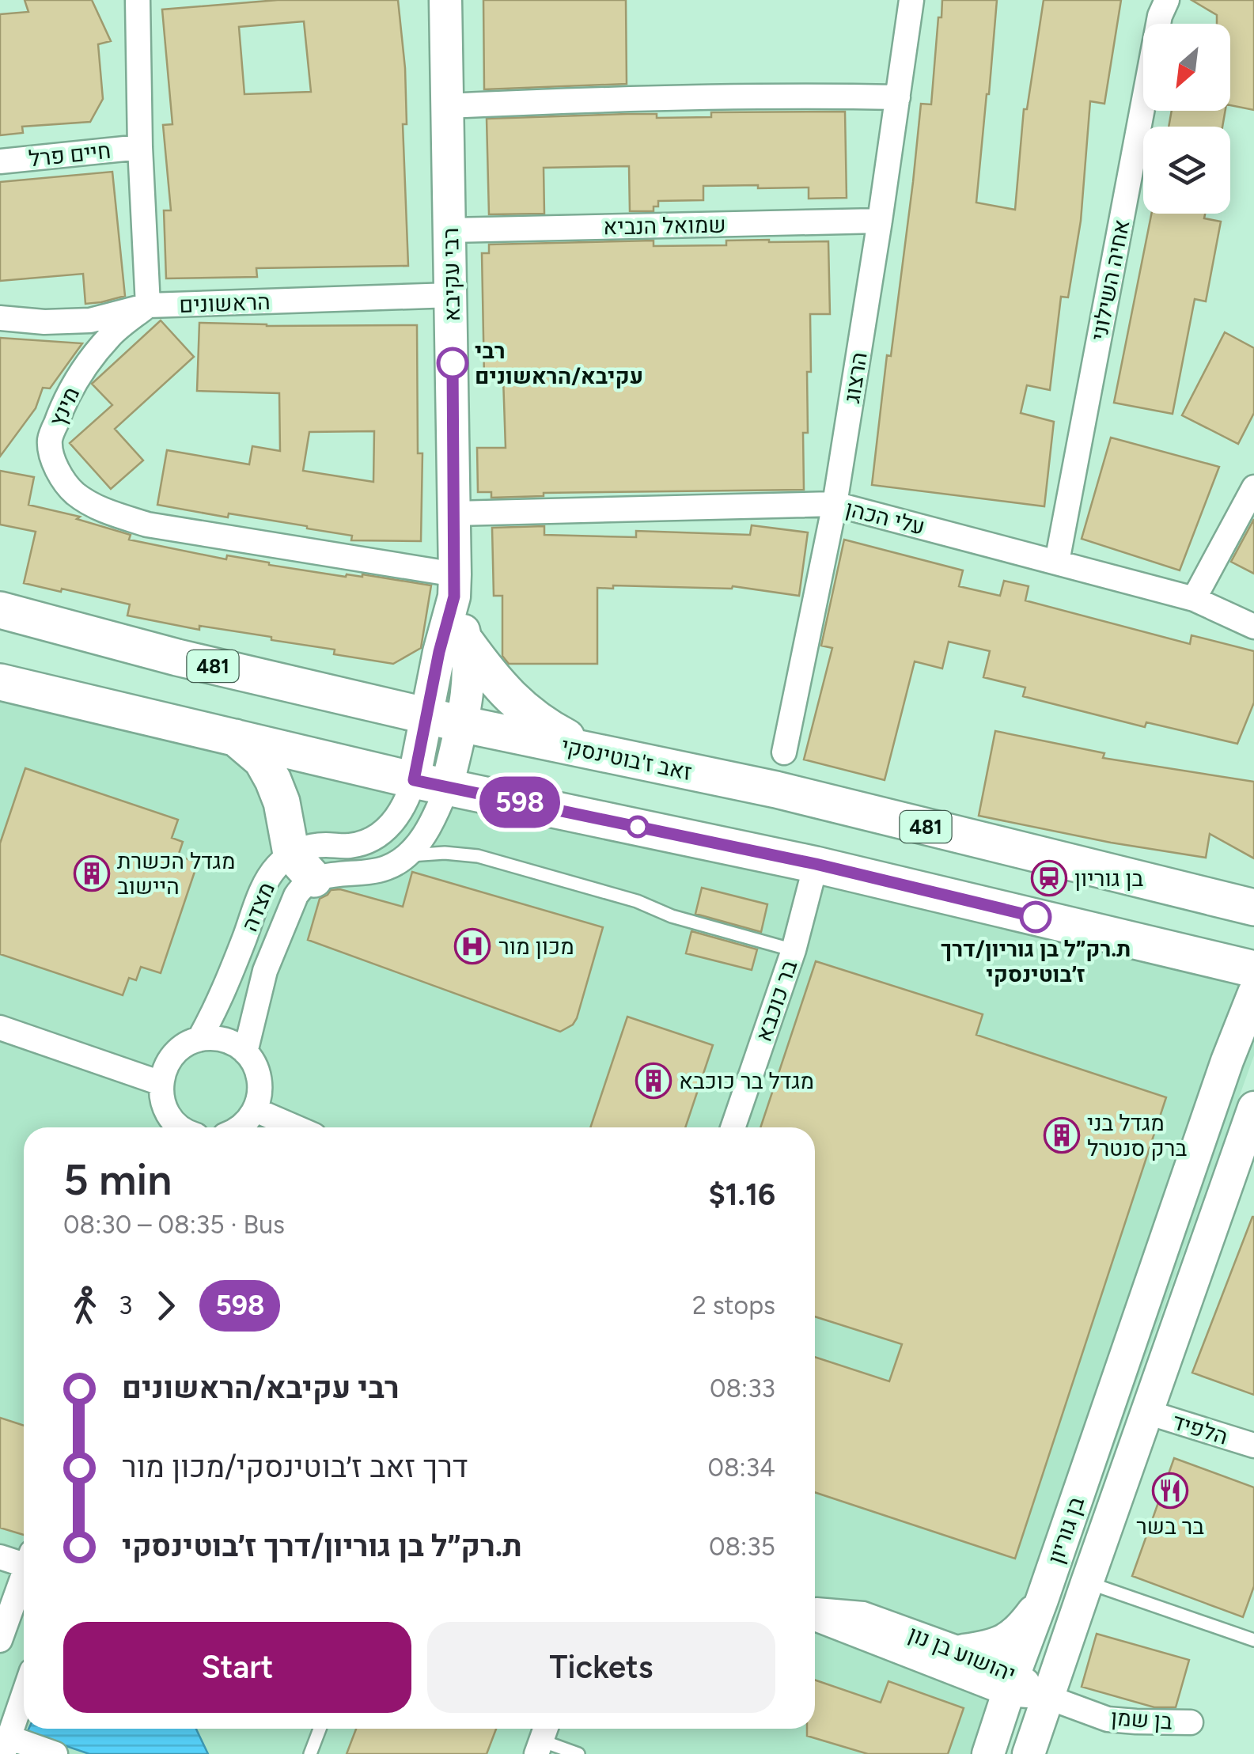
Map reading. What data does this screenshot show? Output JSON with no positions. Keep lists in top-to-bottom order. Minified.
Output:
{"streets":{"main road":["רבי עקיבא","481","זאב ז'בוטינסקי","בן גוריון"],"street":["חיים פרל","שמואל הנביא","אחיה השילוני","הראשונים","הרצוג","מינץ","עלי הכהן","מצדה","בר כוכבא","הלפיד","יהושוע בן נון","בן שמן"]},"crossings":[["שמואל הנביא","רבי עקיבא"],["שמואל הנביא","הרצוג"],["רבי עקיבא","הראשונים"],["רבי עקיבא","מינץ"],["רבי עקיבא","עלי הכהן"],["רבי עקיבא","זאב ז'בוטינסקי"],["אחיה השילוני","עלי הכהן"],["הראשונים","מינץ"],["הרצוג","עלי הכהן"],["הלפיד","בן גוריון"],["בן גוריון","יהושוע בן נון"],["בן גוריון","בן שמן"],["יהושוע בן נון","בן שמן"]],"places":{"other":["רבי עקיבא/הראשונים","ת.רק״ל בן גוריון/דרך ז׳בוטינסקי"],"building":["מגדל הכשרת היישוב","מגדל בר כוכבא","מגדל בני ברק סנטרל"],"station":["בן גוריון"],"hospital":["מכון מור"],"restaurant":["בר בשר"]},"lines":["bus line 598"],"north":"bottom left","page":{"on_map":"598","heading":["5 min","08:30 – 08:35 · Bus","$1.16"],"legs":["3","598","2 stops"],"list":[{"name":"רבי עקיבא/הראשונים","value":"08:33"},{"name":"דרך זאב ז׳בוטינסקי/מכון מור","value":"08:34"},{"name":"ת.רק״ל בן גוריון/דרך ז׳בוטינסקי","value":"08:35"}],"buttons":["Start","Tickets"]}}
